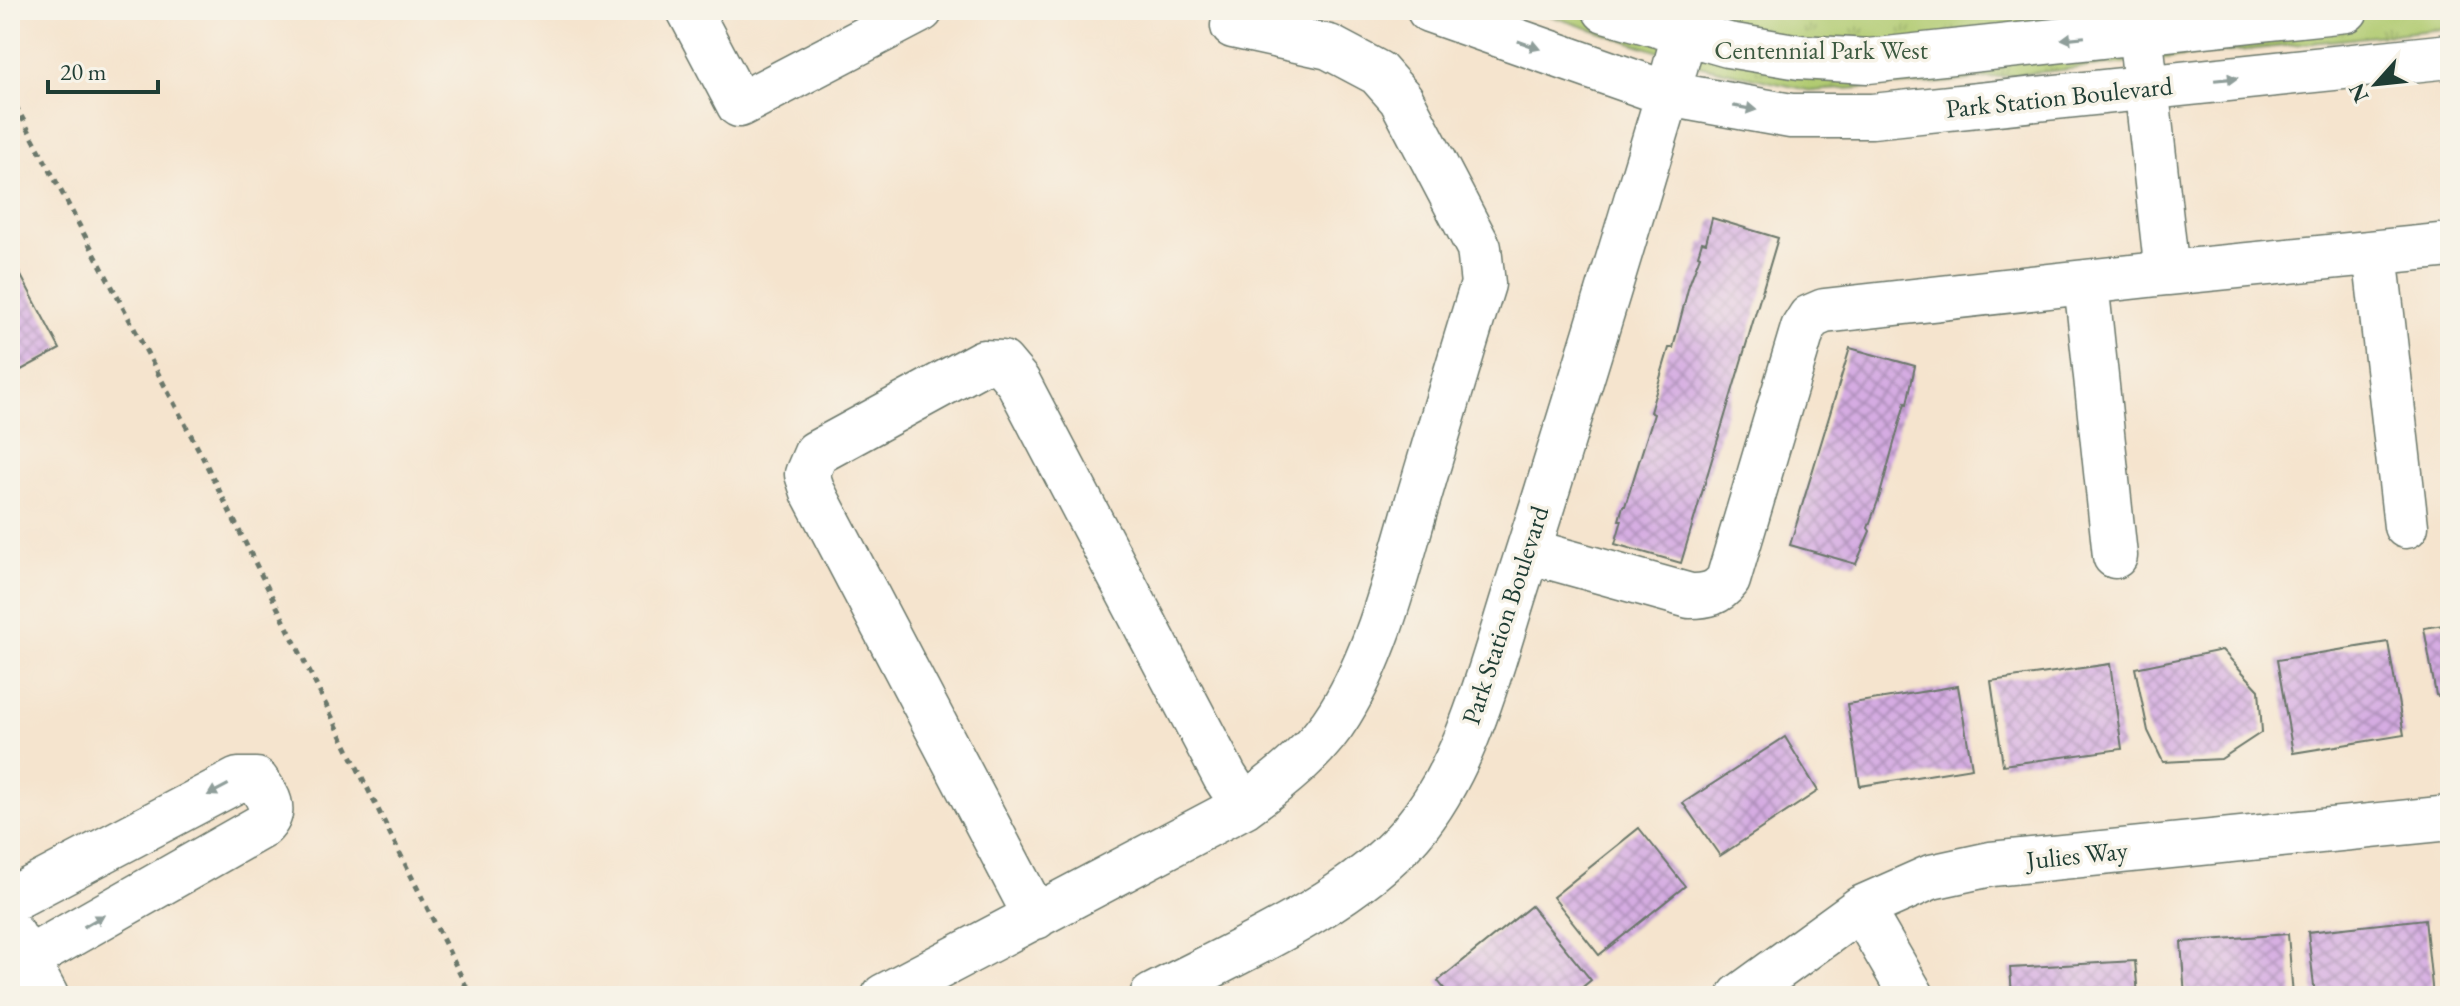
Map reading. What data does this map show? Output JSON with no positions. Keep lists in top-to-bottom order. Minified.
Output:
{"streets":{"street":["Park Station Boulevard","Julies Way"]},"parks":["Centennial Park West"],"scale_bar":"20 m","north":"bottom left"}
